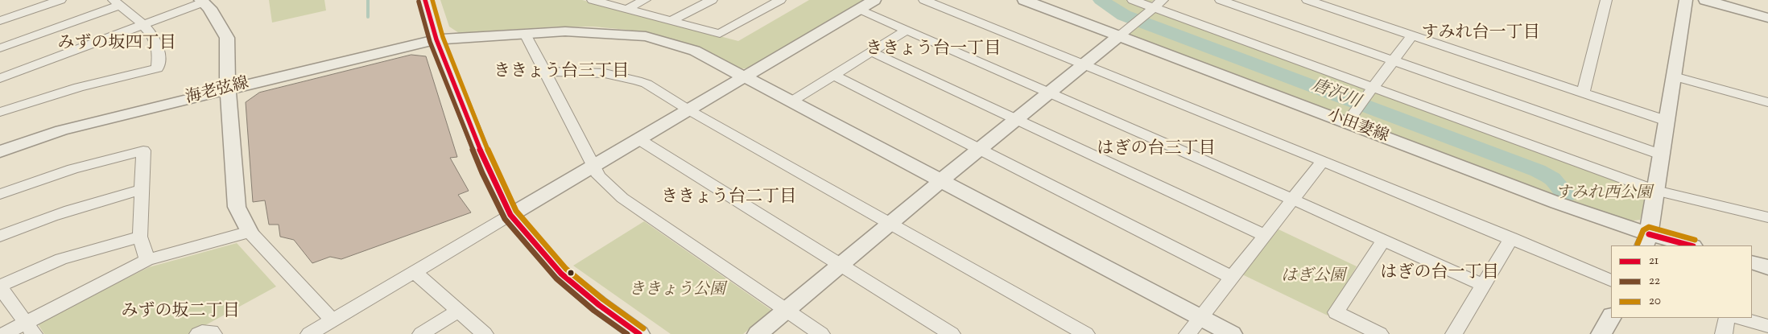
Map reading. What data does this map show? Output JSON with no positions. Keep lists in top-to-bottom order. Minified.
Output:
{"streets":{"street":["海老弦線","小田妻線"]},"districts":["すみれ台一丁目","みずの坂四丁目","ききょう台一丁目","ききょう台三丁目","はぎの台三丁目","ききょう台二丁目","はぎの台一丁目","みずの坂二丁目"],"water":["唐沢川"],"parks":["すみれ西公園","はぎ公園","ききょう公園"],"lines":["transit line 21","transit line 20","transit line 22"],"legend":["21","22","20"]}
